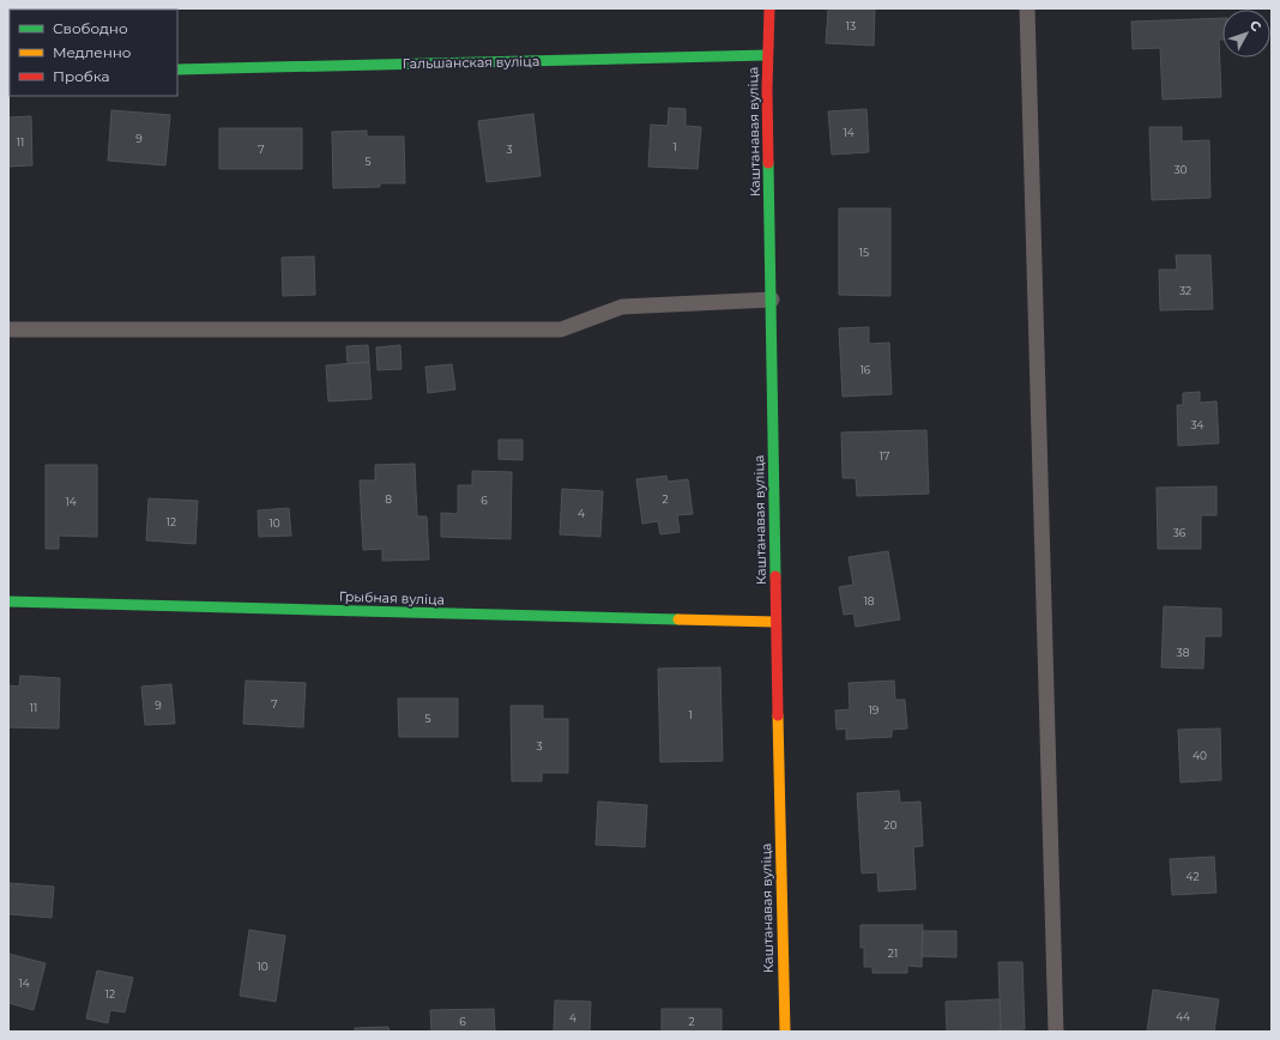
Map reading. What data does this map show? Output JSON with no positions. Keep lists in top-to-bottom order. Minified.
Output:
{"streets":{"street":["Гальшанская вуліца","Каштанавая вуліца","Грыбная вуліца"]},"crossings":[["Гальшанская вуліца","Каштанавая вуліца"],["Каштанавая вуліца","Грыбная вуліца"]],"house_numbers":["13","14","9","11","1","7","3","5","30","15","32","16","34","17","8","2","6","14","4","12","10","36","18","38","7","9","11","19","1","5","3","40","20","42","21","10","14","12","44","4","6","2"],"legend":["Свободно","Медленно","Пробка"],"north":"top right"}
